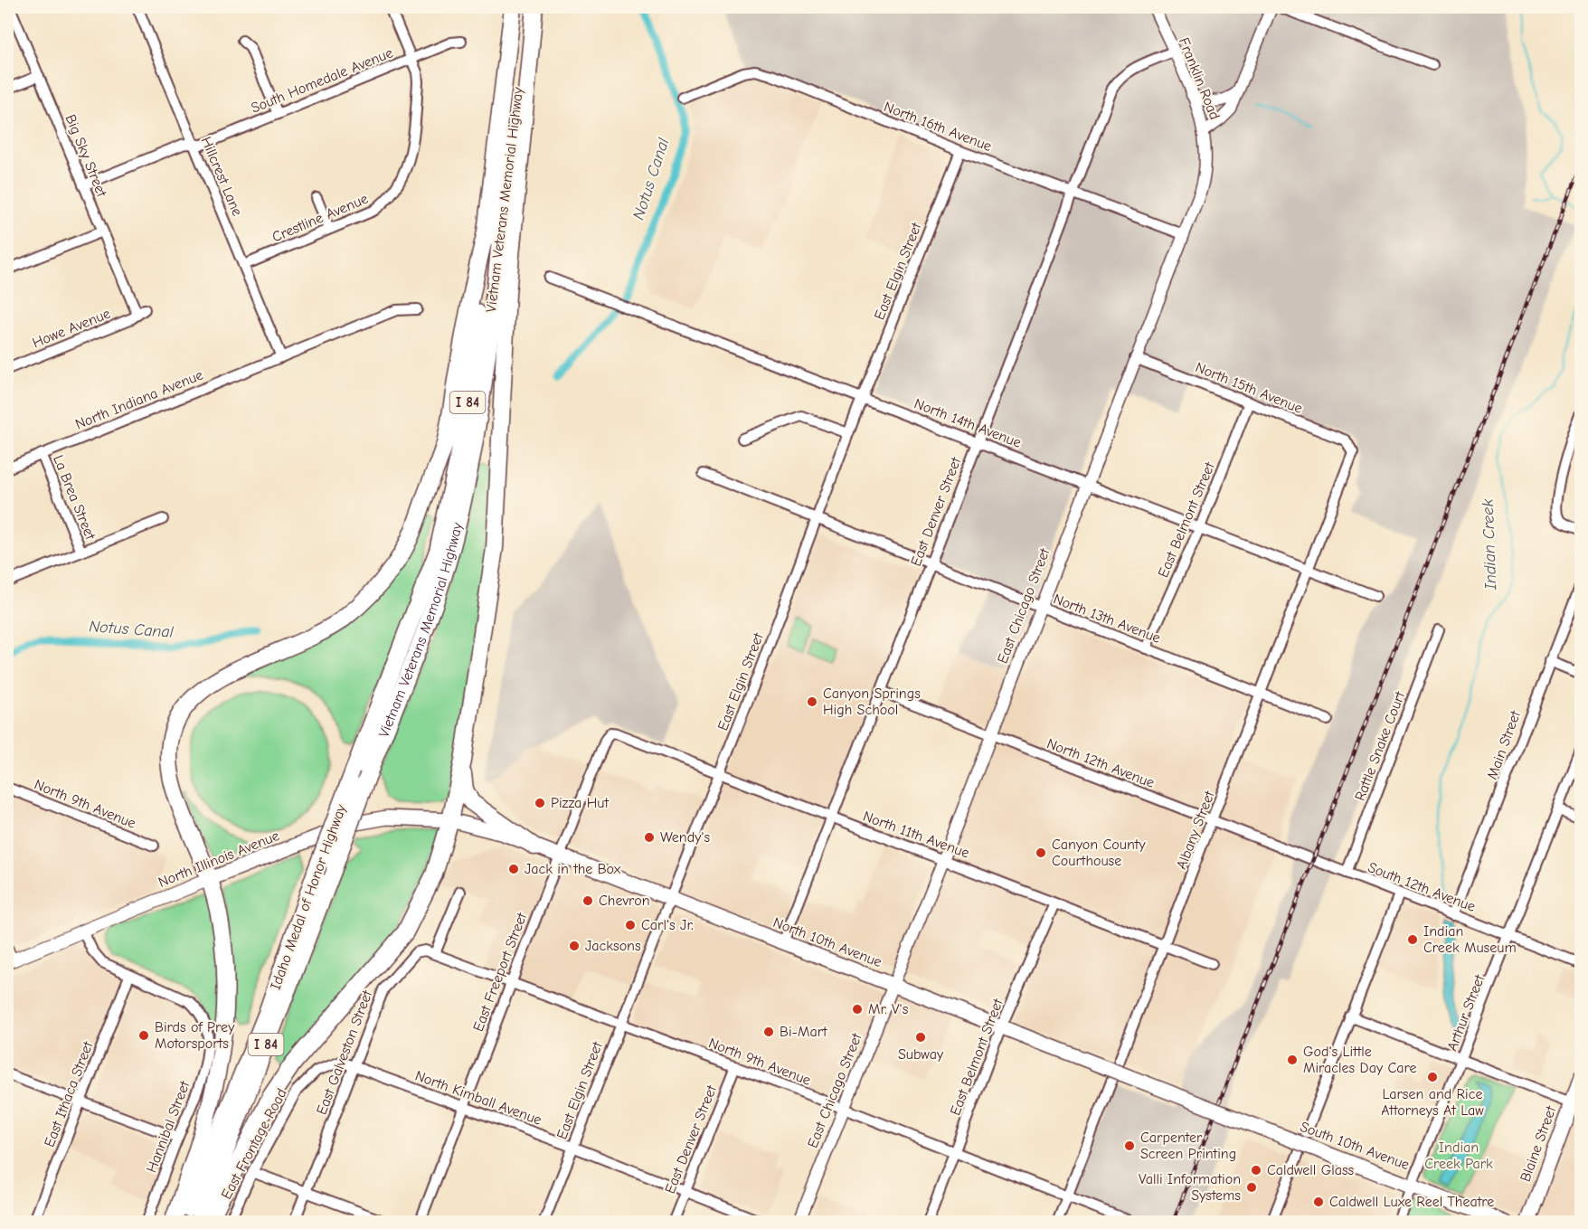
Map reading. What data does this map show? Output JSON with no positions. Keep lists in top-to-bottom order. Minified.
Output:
{"streets":{"highway":["Vietnam Veterans Memorial Highway","I 84","Idaho Medal of Honor Highway"],"main road":["North Illinois Avenue","North 10th Avenue","Blaine Street","South 10th Avenue"],"street":["Franklin Road","South Homedale Avenue","North 16th Avenue","Big Sky Street","Hillcrest Lane","Crestline Avenue","East Elgin Street","Howe Avenue","North 15th Avenue","North Indiana Avenue","North 14th Avenue","La Brea Street","East Denver Street","East Belmont Street","East Chicago Street","North 13th Avenue","Main Street","Rattle Snake Court","North 12th Avenue","North 9th Avenue","Albany Street","North 11th Avenue","South 12th Avenue","East Freeport Street","Arthur Street","East Galveston Street","East Ithaca Street","North Kimball Avenue","Hannibal Street","East Frontage Road"]},"crossings":[["Franklin Road","East Denver Street"],["Franklin Road","East Chicago Street"],["South Homedale Avenue","Big Sky Street"],["South Homedale Avenue","Hillcrest Lane"],["South Homedale Avenue","Crestline Avenue"],["North 16th Avenue","East Elgin Street"],["North 16th Avenue","East Denver Street"],["North 16th Avenue","East Chicago Street"],["Big Sky Street","Howe Avenue"],["Hillcrest Lane","Crestline Avenue"],["Hillcrest Lane","North Indiana Avenue"],["Vietnam Veterans Memorial Highway","Idaho Medal of Honor Highway"],["East Elgin Street","North 14th Avenue"],["East Elgin Street","North 13th Avenue"],["East Elgin Street","North 9th Avenue"],["East Elgin Street","North 11th Avenue"],["East Elgin Street","North 10th Avenue"],["East Elgin Street","North Kimball Avenue"],["North 15th Avenue","East Belmont Street"],["North 15th Avenue","East Chicago Street"],["North 15th Avenue","Albany Street"],["North Indiana Avenue","La Brea Street"],["North 14th Avenue","East Denver Street"],["North 14th Avenue","East Belmont Street"],["North 14th Avenue","East Chicago Street"],["North 14th Avenue","Albany Street"],["East Denver Street","North 13th Avenue"],["East Denver Street","North 12th Avenue"],["East Denver Street","North 9th Avenue"],["East Denver Street","North 11th Avenue"],["East Denver Street","North 10th Avenue"],["East Denver Street","North Kimball Avenue"],["East Belmont Street","North 13th Avenue"],["East Belmont Street","North 9th Avenue"],["East Belmont Street","North 11th Avenue"],["East Belmont Street","North 10th Avenue"],["East Chicago Street","North 13th Avenue"],["East Chicago Street","North 12th Avenue"],["East Chicago Street","North 9th Avenue"],["East Chicago Street","North 11th Avenue"],["East Chicago Street","North 10th Avenue"],["North 13th Avenue","Albany Street"],["Main Street","South 12th Avenue"],["Rattle Snake Court","South 12th Avenue"],["North 12th Avenue","Albany Street"],["North 12th Avenue","South 12th Avenue"],["North 9th Avenue","Albany Street"],["North 9th Avenue","East Freeport Street"],["North 9th Avenue","East Galveston Street"],["Albany Street","North 11th Avenue"],["North 11th Avenue","East Freeport Street"],["North Illinois Avenue","North 10th Avenue"],["South 12th Avenue","Arthur Street"],["North 10th Avenue","East Freeport Street"],["North 10th Avenue","South 10th Avenue"],["East Freeport Street","North Kimball Avenue"],["Arthur Street","South 10th Avenue"],["East Galveston Street","North Kimball Avenue"],["East Ithaca Street","Hannibal Street"],["North Kimball Avenue","East Frontage Road"]],"water":["Notus Canal","Indian Creek"],"parks":["Indian Creek Park"],"places":["Canyon Springs High School","Pizza Hut","Wendy's","Canyon County Courthouse","Jack in the Box","Chevron","Carl's Jr.","Indian Creek Museum","Jacksons","Mr. V's","Bi-Mart","Birds of Prey Motorsports","Subway","God's Little Miracles Day Care","Larsen and Rice Attorneys At Law","Carpenter Screen Printing","Caldwell Glass","Valli Information Systems","Caldwell Luxe Reel Theatre"]}
